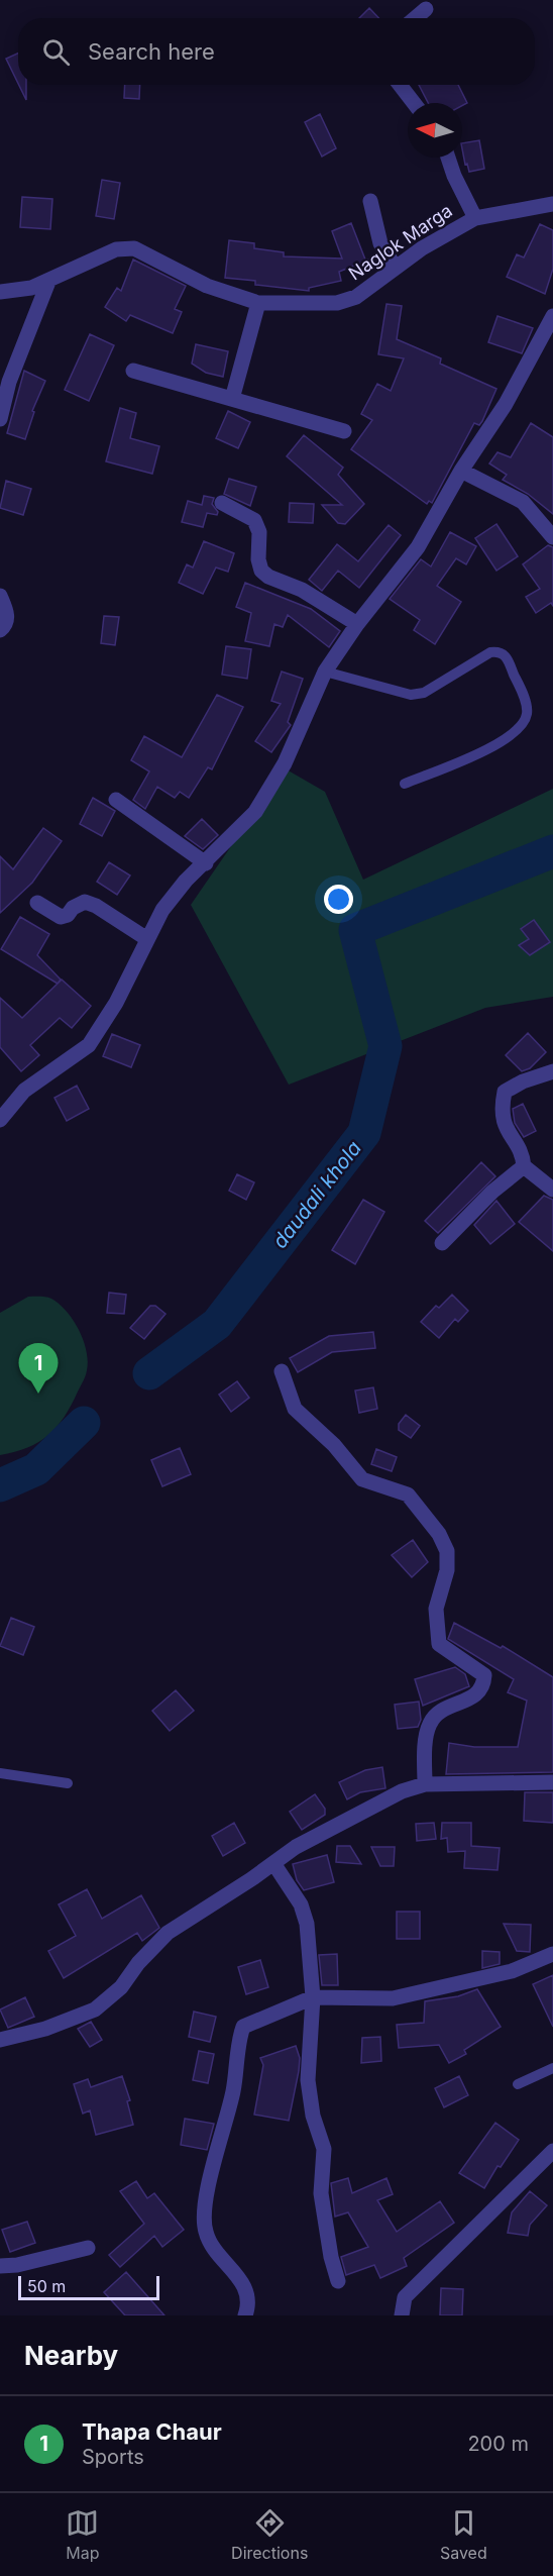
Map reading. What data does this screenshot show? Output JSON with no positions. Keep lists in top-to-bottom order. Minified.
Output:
{"streets":{"street":["Naglok Marga"]},"water":["daudali khola"],"scale_bar":"50 m","north":"left","page":{"search":"Search here","pins":"1","scale":"50 m","heading":"Nearby","list":[{"mark":"1","name":"Thapa Chaur","note":"Sports","value":"200 m"}],"nav":["Map","Directions","Saved"]}}
